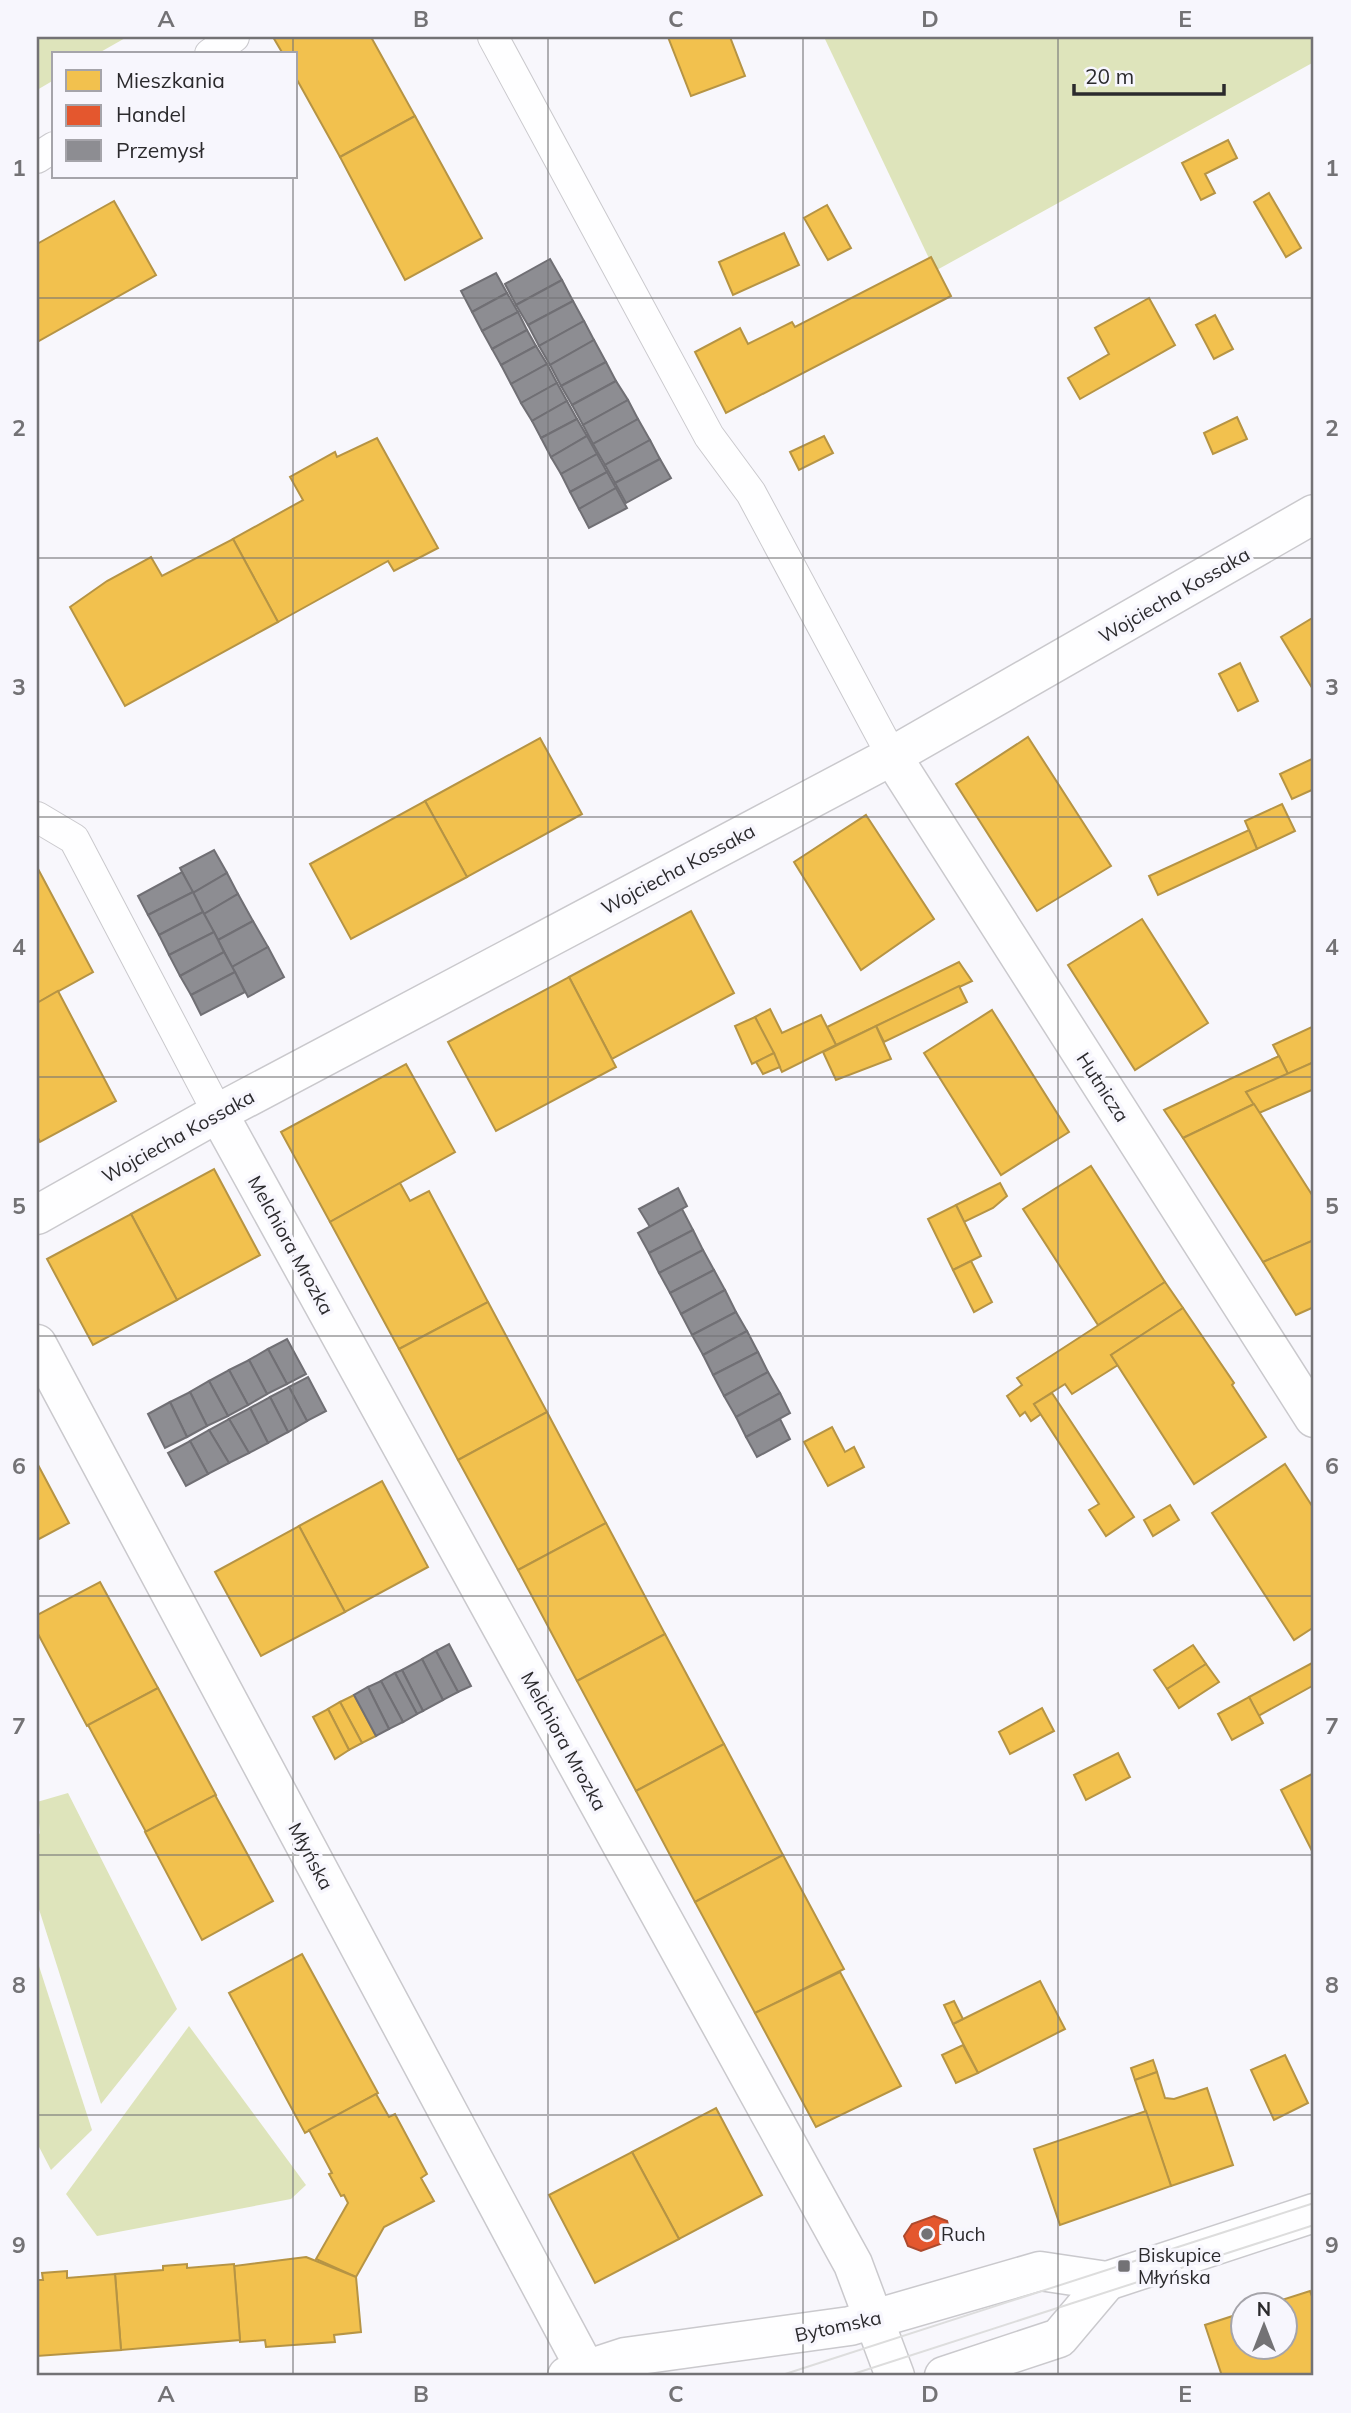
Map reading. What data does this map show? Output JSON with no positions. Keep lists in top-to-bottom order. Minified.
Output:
{"streets":{"street":["Wojciecha Kossaka","Hutnicza","Melchiora Mrozka","Młyńska","Bytomska"]},"crossings":[["Wojciecha Kossaka","Hutnicza"],["Wojciecha Kossaka","Melchiora Mrozka"],["Melchiora Mrozka","Bytomska"],["Młyńska","Bytomska"]],"places":{"other":["Ruch"],"transit":["Biskupice Młyńska"]},"legend":["Mieszkania","Handel","Przemysł"],"scale_bar":"20 m","north":"top","grid":{"columns":["A","B","C","D","E"],"rows":["1","2","3","4","5","6","7","8","9"]}}
